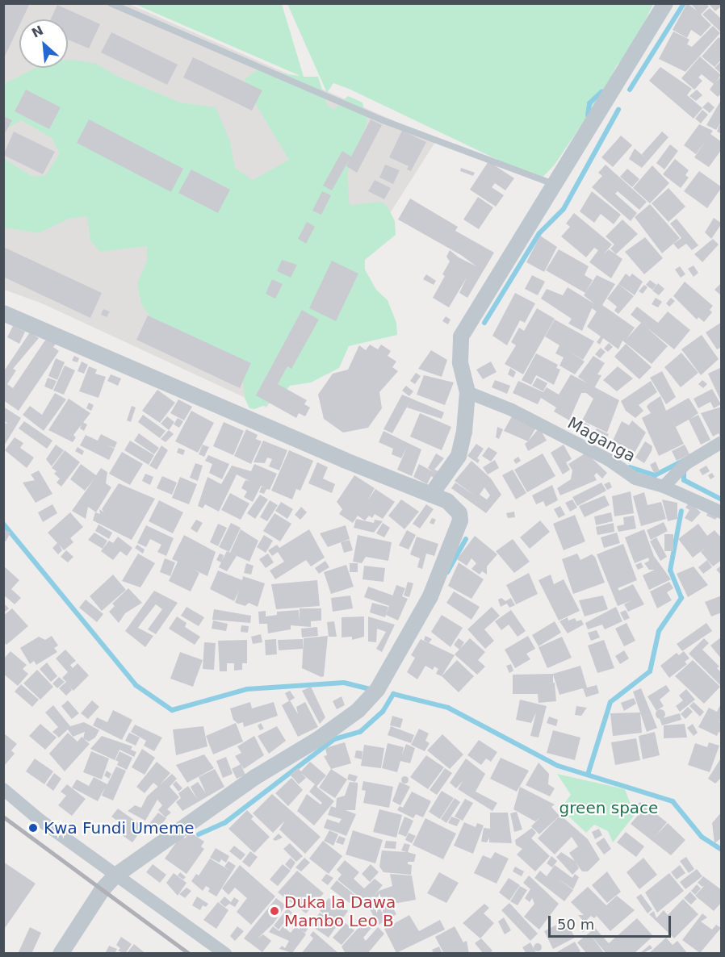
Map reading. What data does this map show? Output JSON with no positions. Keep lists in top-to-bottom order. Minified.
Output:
{"streets":{"street":["Maganga"]},"parks":["green space"],"places":["Kwa Fundi Umeme","Duka la Dawa Mambo Leo B"],"scale_bar":"50 m","north":"top left"}
